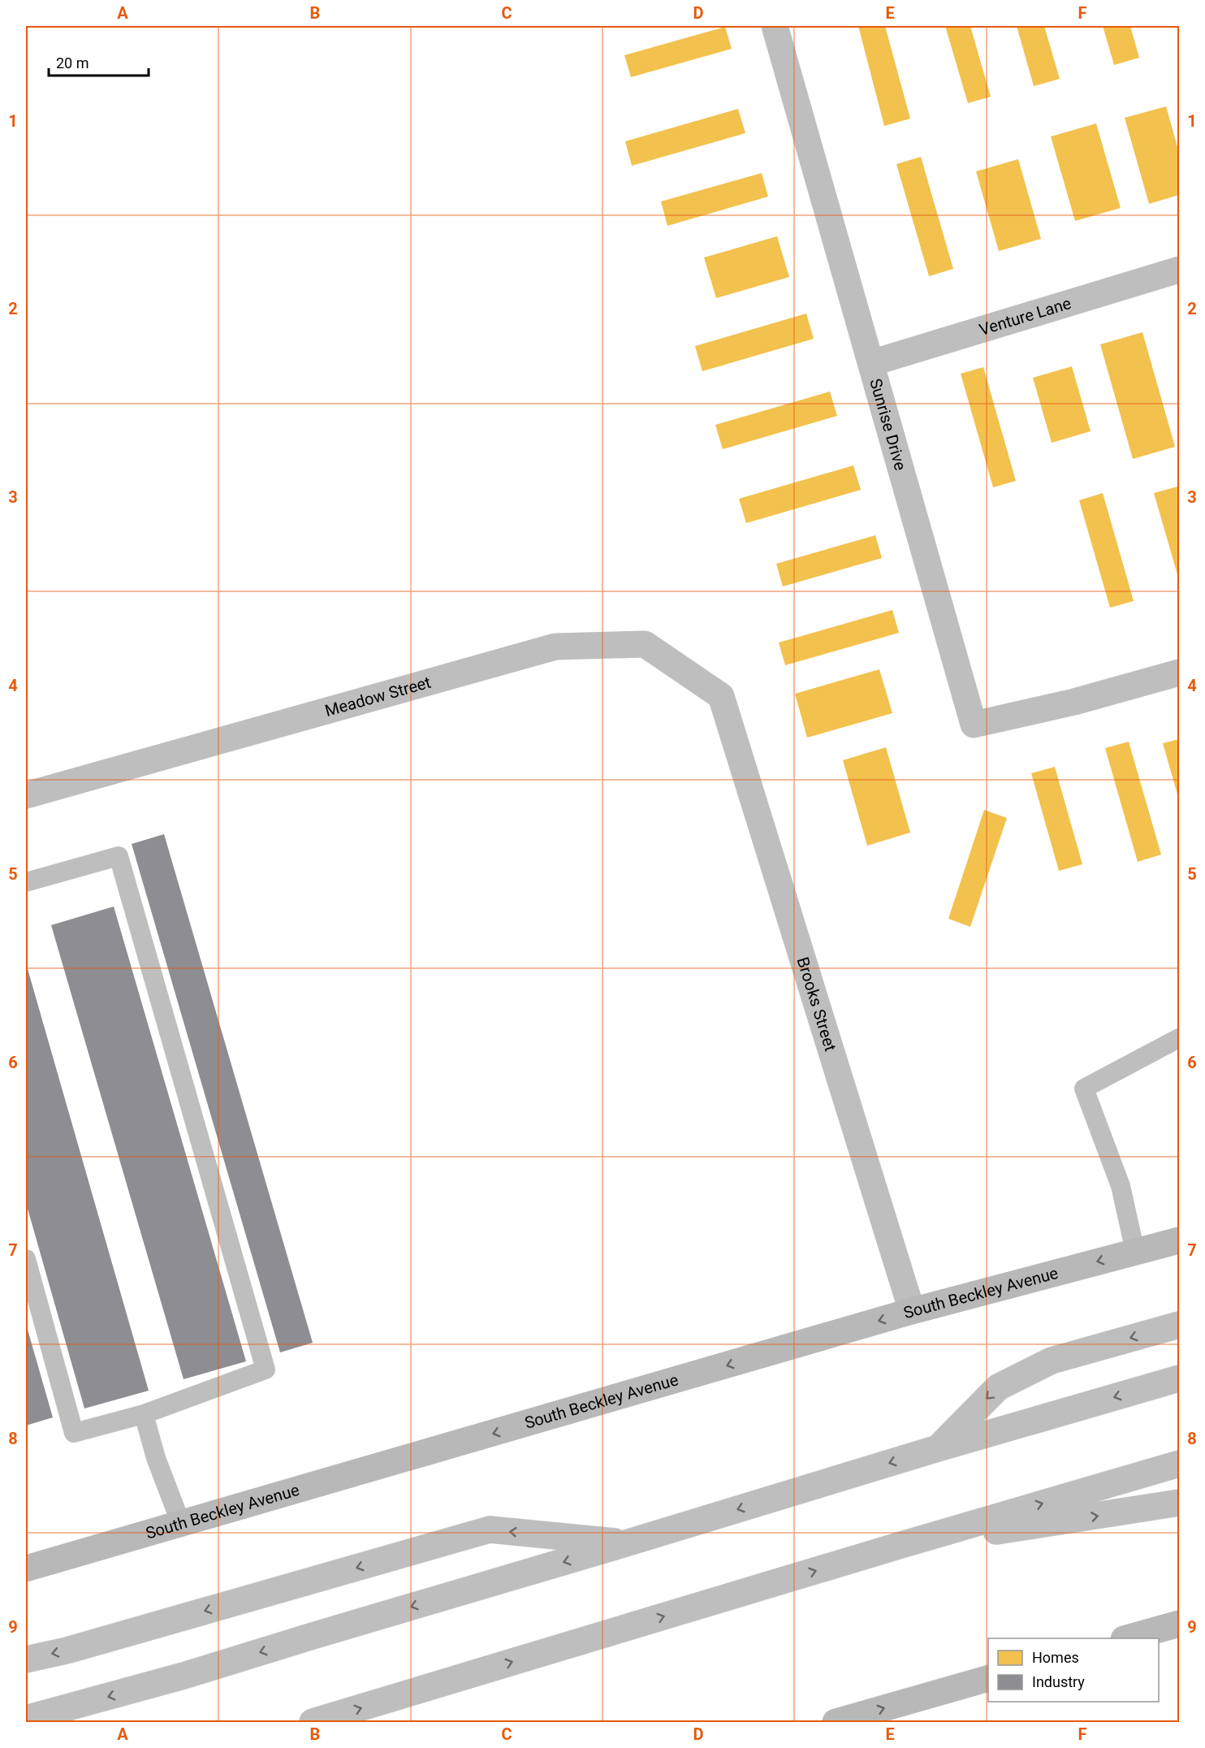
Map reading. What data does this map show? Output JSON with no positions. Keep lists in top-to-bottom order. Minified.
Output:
{"streets":{"main road":["Venture Lane","Sunrise Drive","Meadow Street","Brooks Street","South Beckley Avenue"]},"crossings":[["Venture Lane","Sunrise Drive"],["Meadow Street","Brooks Street"],["Brooks Street","South Beckley Avenue"]],"legend":["Homes","Industry"],"scale_bar":"20 m","grid":{"columns":["A","B","C","D","E","F"],"rows":["1","2","3","4","5","6","7","8","9"]}}
